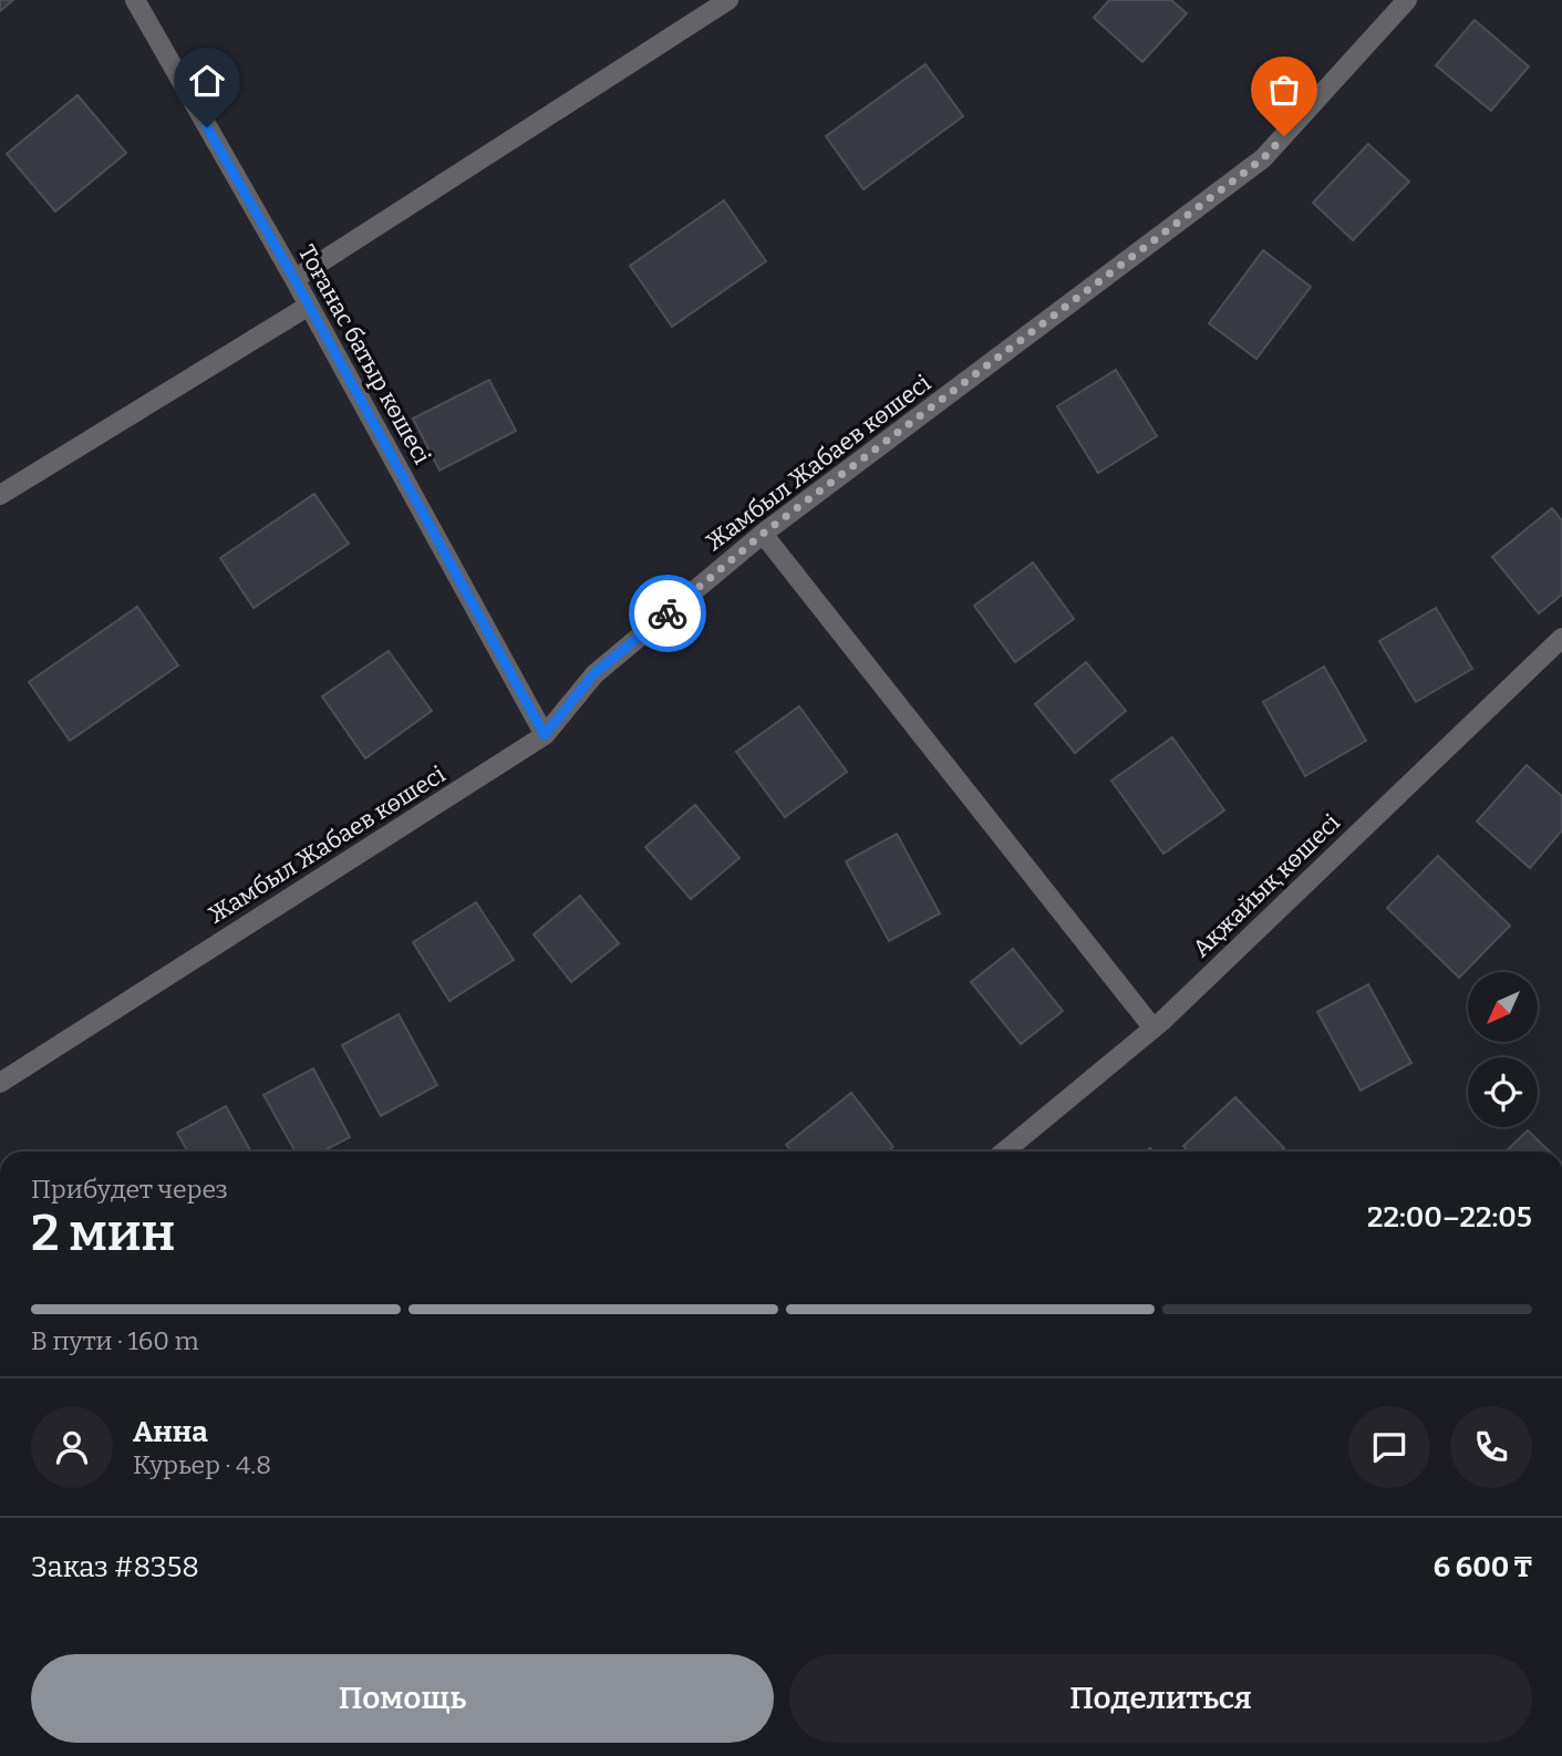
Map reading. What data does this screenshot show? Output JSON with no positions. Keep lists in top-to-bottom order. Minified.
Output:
{"streets":{"street":["Тоғанас батыр көшесі","Жамбыл Жабаев көшесі","Ақжайық көшесі"]},"crossings":[["Тоғанас батыр көшесі","Жамбыл Жабаев көшесі"]],"north":"bottom left","page":{"heading":["2 мин","Прибудет через","22:00–22:05"],"panel":["Анна","Курьер · 4.8","Заказ #8358","6 600 ₸"],"bar":"В пути · 160 m","buttons":["Помощь","Поделиться"]}}
